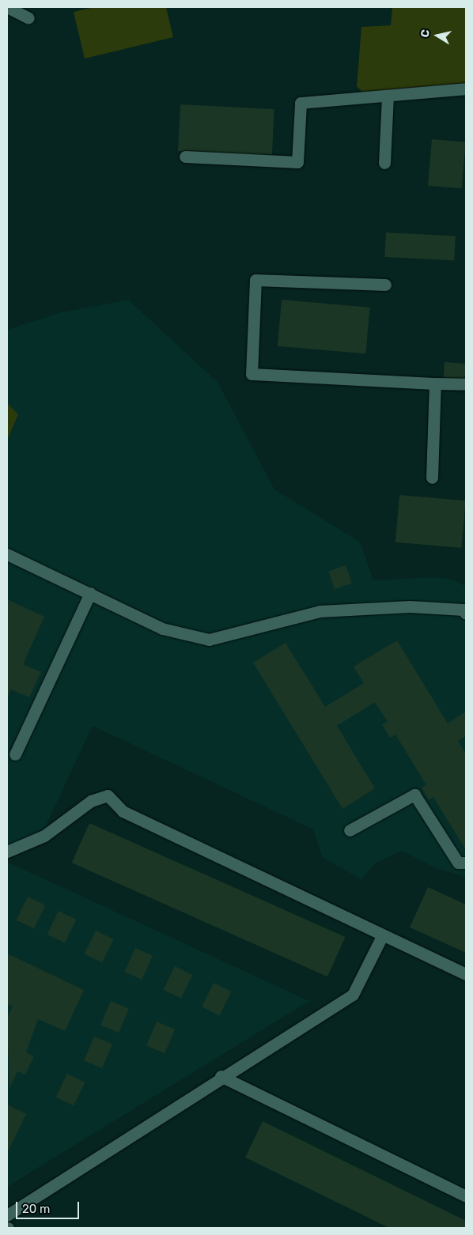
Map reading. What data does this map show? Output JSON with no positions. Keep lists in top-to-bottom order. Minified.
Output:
{"scale_bar":"20 m","north":"left"}
